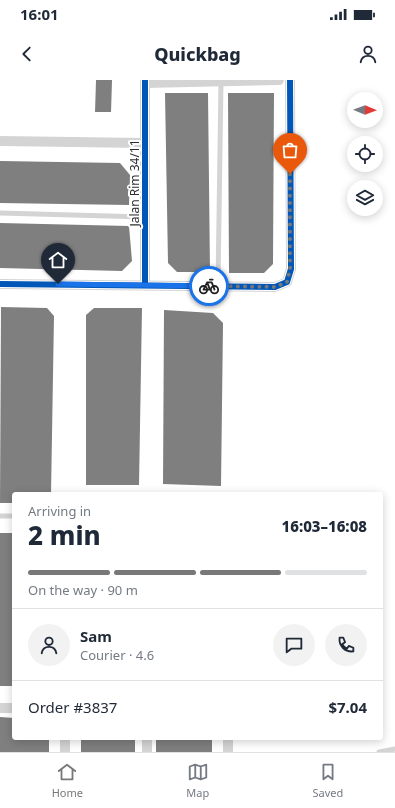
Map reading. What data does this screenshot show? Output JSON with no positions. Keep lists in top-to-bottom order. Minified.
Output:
{"streets":{"street":["Jalan Rim 34/11"]},"north":"right","page":{"status":"16:01","header":"Quickbag","heading":["2 min","Arriving in","16:03–16:08"],"panel":["Sam","Courier · 4.6","Order #3837","$7.04"],"bar":"On the way · 90 m","tabs":["Home","Map","Saved"]}}
